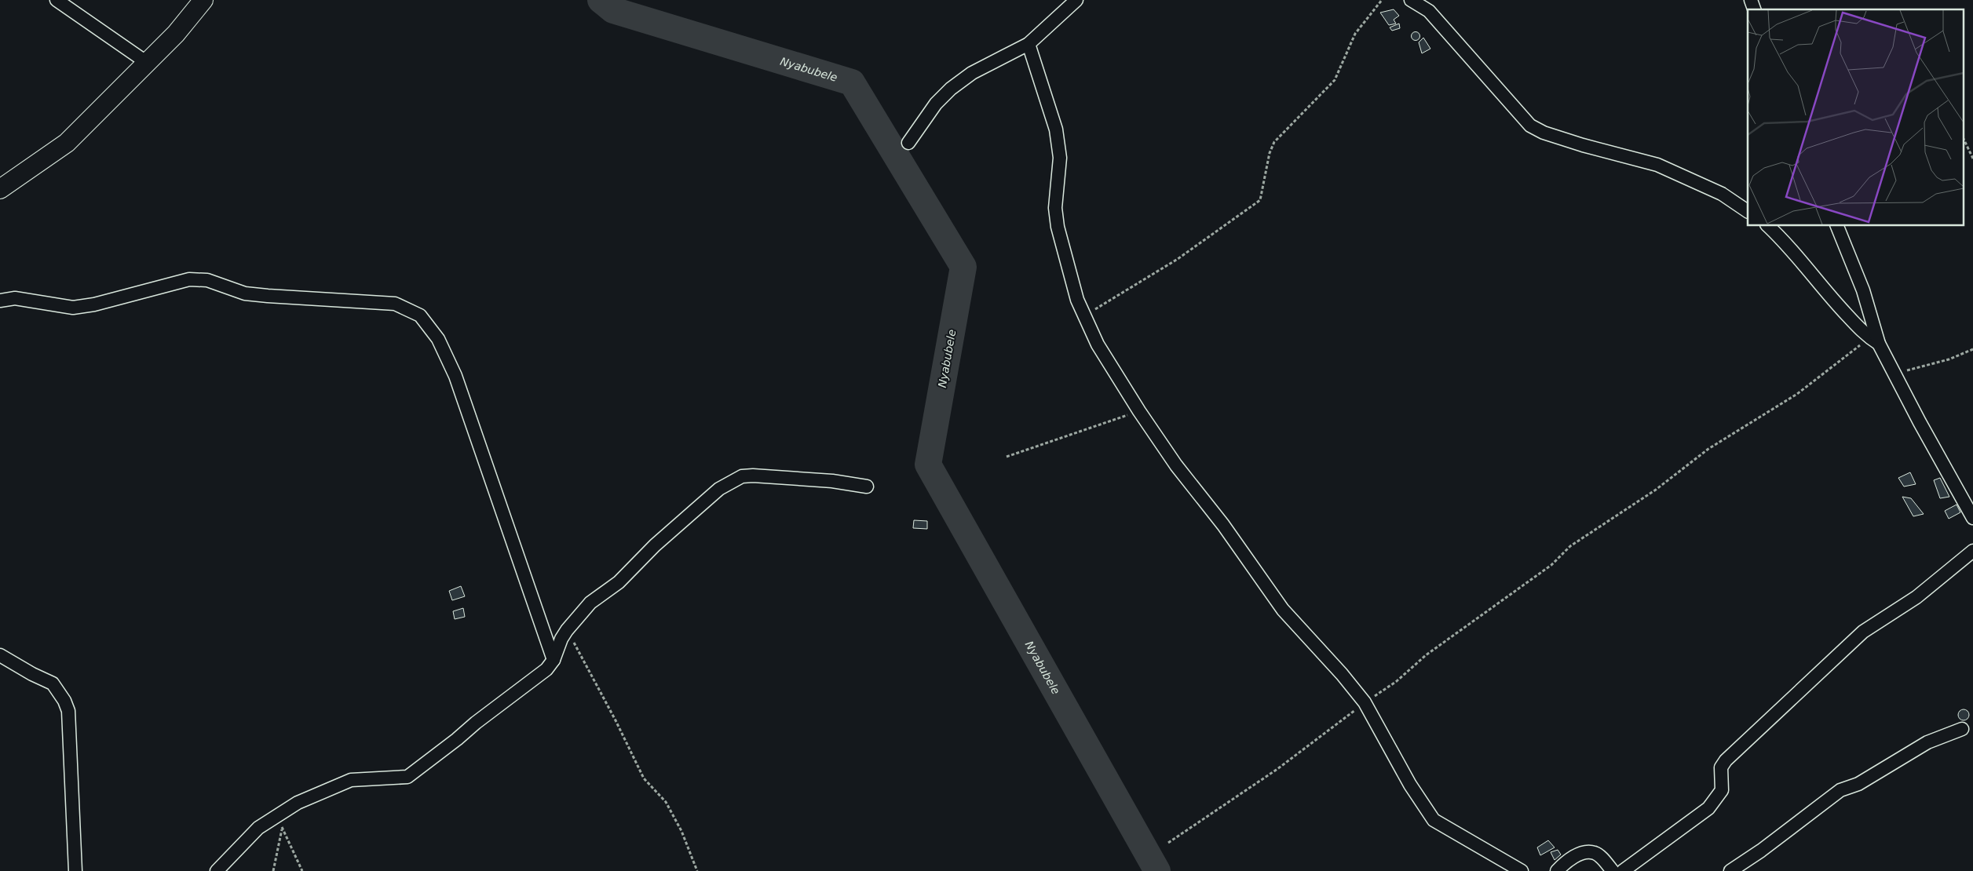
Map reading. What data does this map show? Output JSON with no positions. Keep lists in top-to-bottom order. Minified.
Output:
{"water":["Nyabubele"]}
